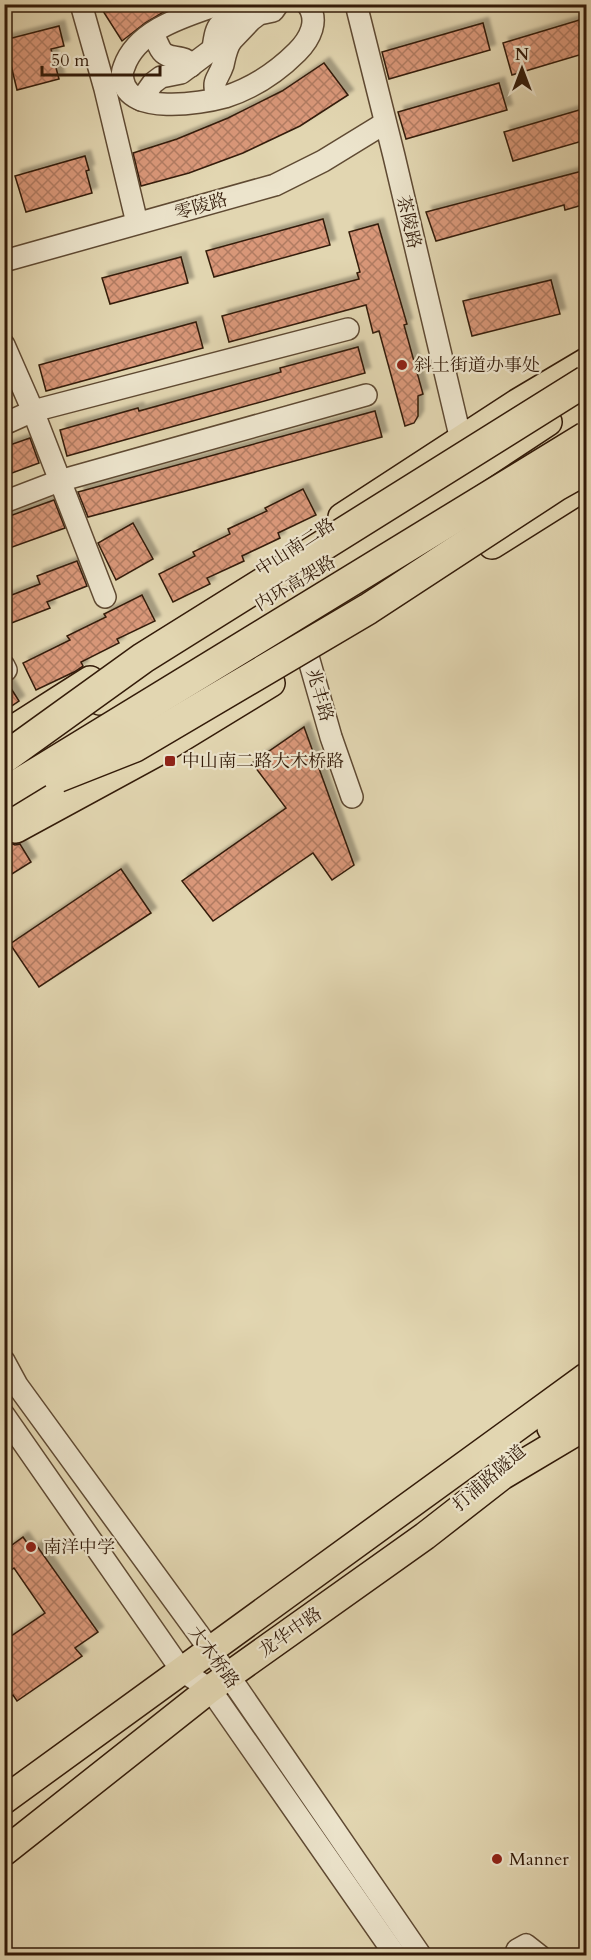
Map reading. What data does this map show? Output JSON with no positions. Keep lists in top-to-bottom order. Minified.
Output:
{"streets":{"highway":["内环高架路"],"main road":["中山南二路","打浦路隧道","龙华中路"],"street":["零陵路","茶陵路","兆丰路","大木桥路"]},"crossings":[["零陵路","茶陵路"],["茶陵路","中山南二路"],["中山南二路","兆丰路"],["打浦路隧道","龙华中路"],["龙华中路","大木桥路"]],"places":{"other":["斜土街道办事处","南洋中学","Manner"],"transit":["中山南二路大木桥路"]},"scale_bar":"50 m","north":"top"}
